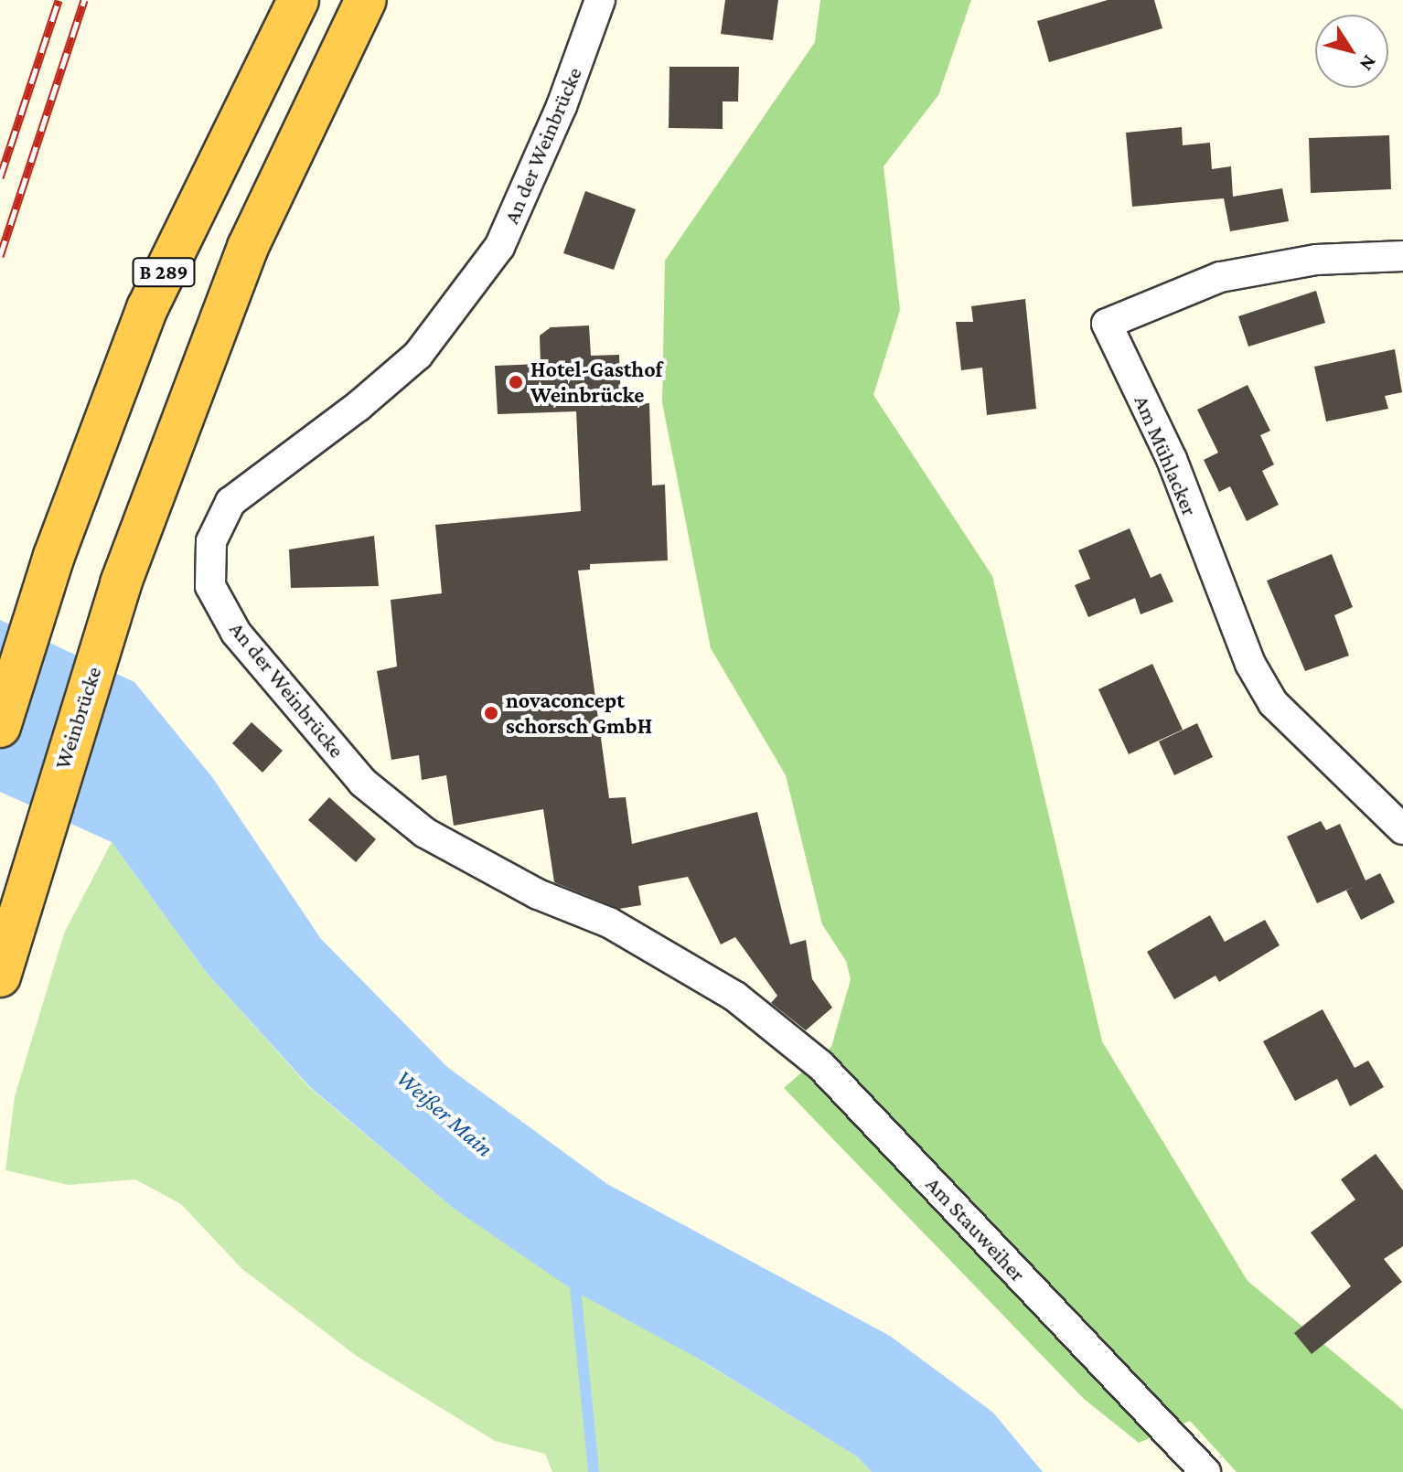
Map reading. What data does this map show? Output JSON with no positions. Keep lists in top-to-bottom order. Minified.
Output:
{"streets":{"highway":["B 289","Weinbrücke"],"street":["An der Weinbrücke","Am Mühlacker","Am Stauweiher"]},"crossings":[["An der Weinbrücke","Am Stauweiher"]],"water":["Weißer Main"],"places":["Hotel-Gasthof Weinbrücke","novaconcept schorsch GmbH"],"north":"bottom right"}
